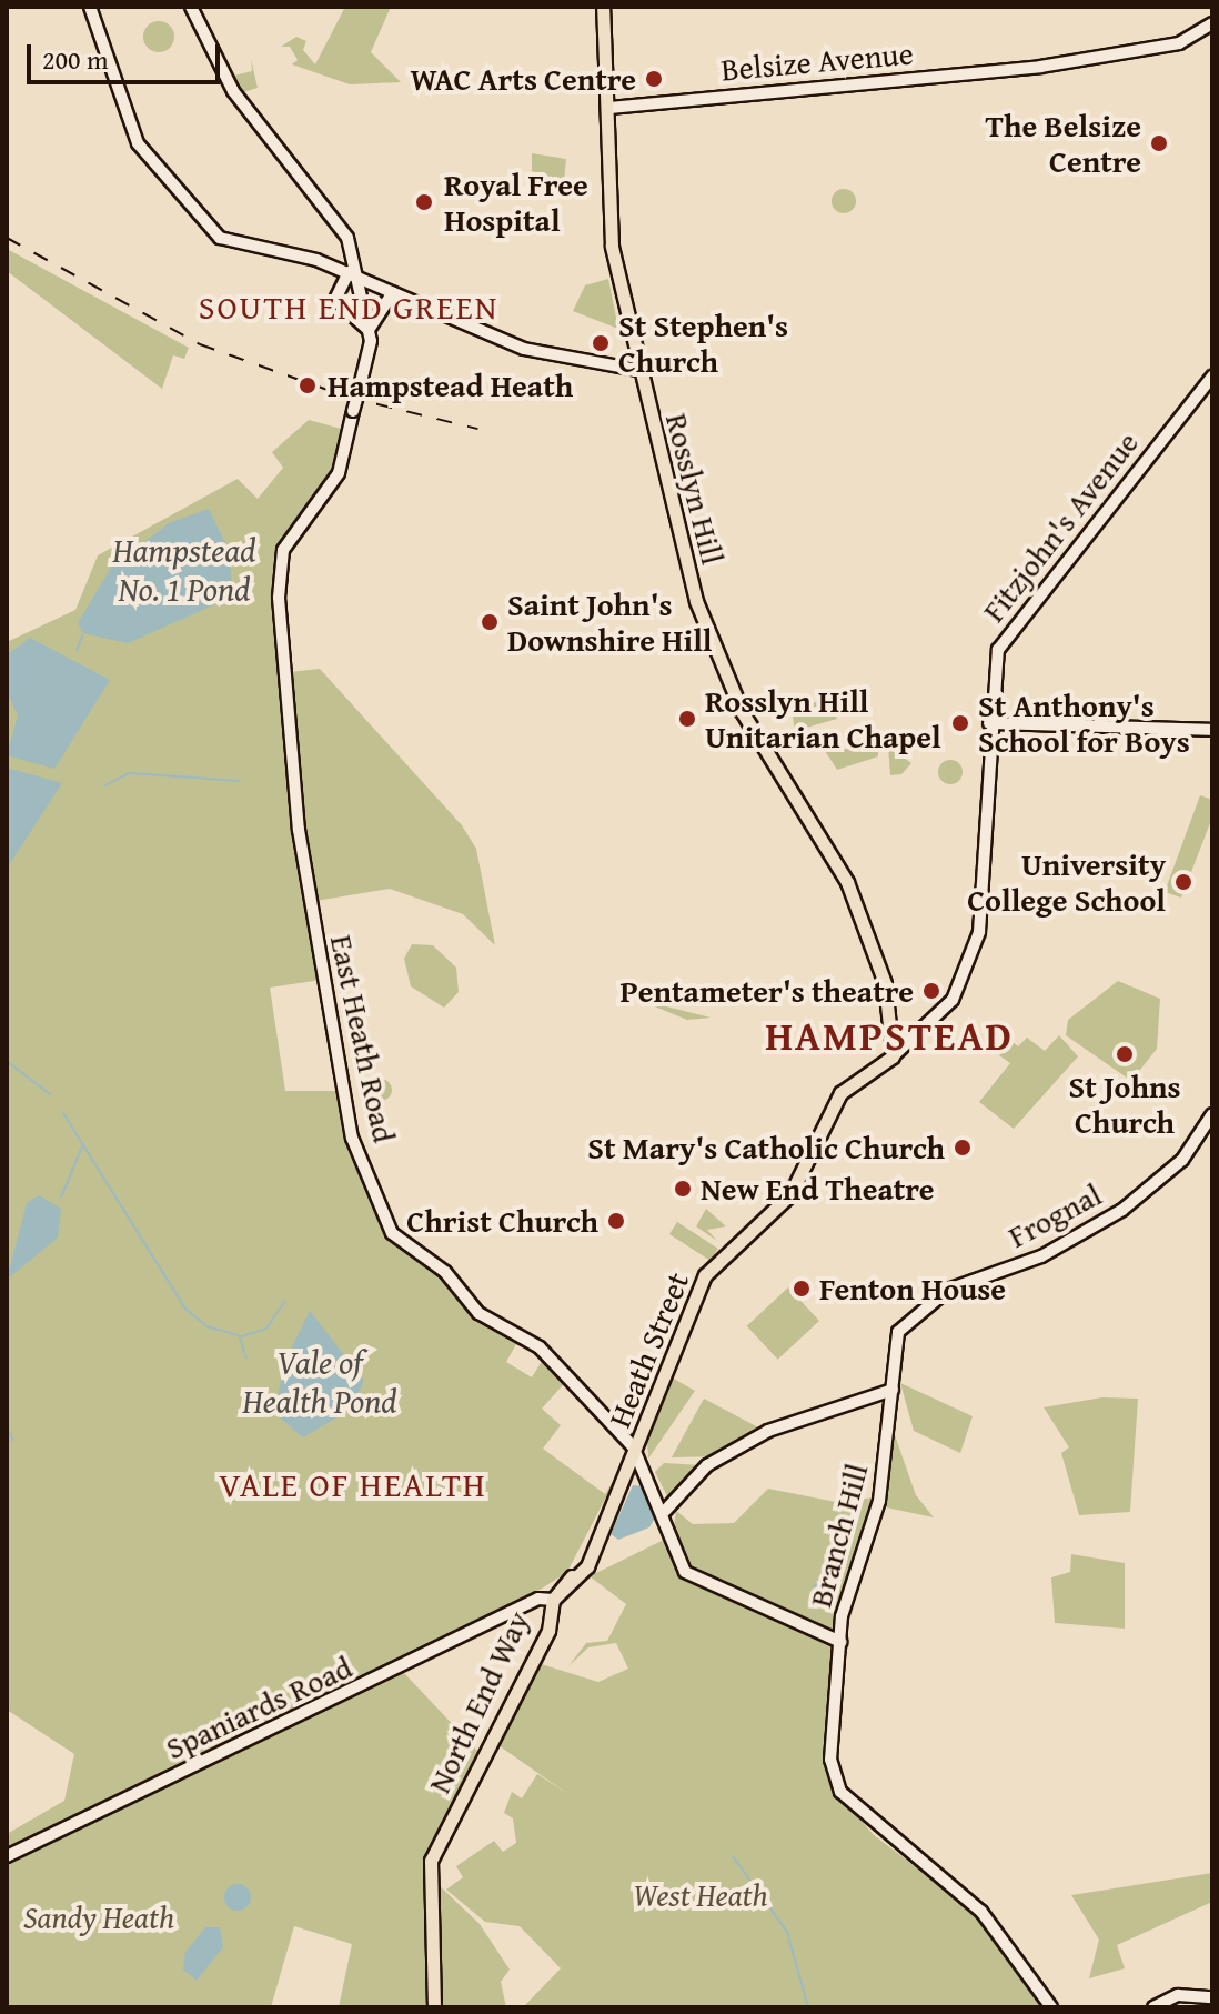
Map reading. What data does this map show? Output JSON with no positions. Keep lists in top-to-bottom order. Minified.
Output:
{"streets":{"main road":["Rosslyn Hill","Heath Street","North End Way"],"street":["Belsize Avenue","Fitzjohn's Avenue","East Heath Road","Frognal","Branch Hill","Spaniards Road"]},"crossings":[["Belsize Avenue","Rosslyn Hill"],["Rosslyn Hill","Heath Street"],["Fitzjohn's Avenue","Heath Street"],["East Heath Road","Heath Street"],["East Heath Road","Branch Hill"],["Frognal","Branch Hill"],["Heath Street","North End Way"],["North End Way","Spaniards Road"]],"districts":["SOUTH END GREEN","HAMPSTEAD","VALE OF HEALTH"],"water":["Hampstead No. 1 Pond","Vale of Health Pond"],"parks":["West Heath","Sandy Heath"],"places":["WAC Arts Centre","The Belsize Centre","Royal Free Hospital","St Stephen's Church","Hampstead Heath","Saint John's Downshire Hill","Rosslyn Hill Unitarian Chapel","St Anthony's School for Boys","University College School","Pentameter's theatre","St Johns Church","St Mary's Catholic Church","New End Theatre","Christ Church","Fenton House"],"scale_bar":"200 m"}
